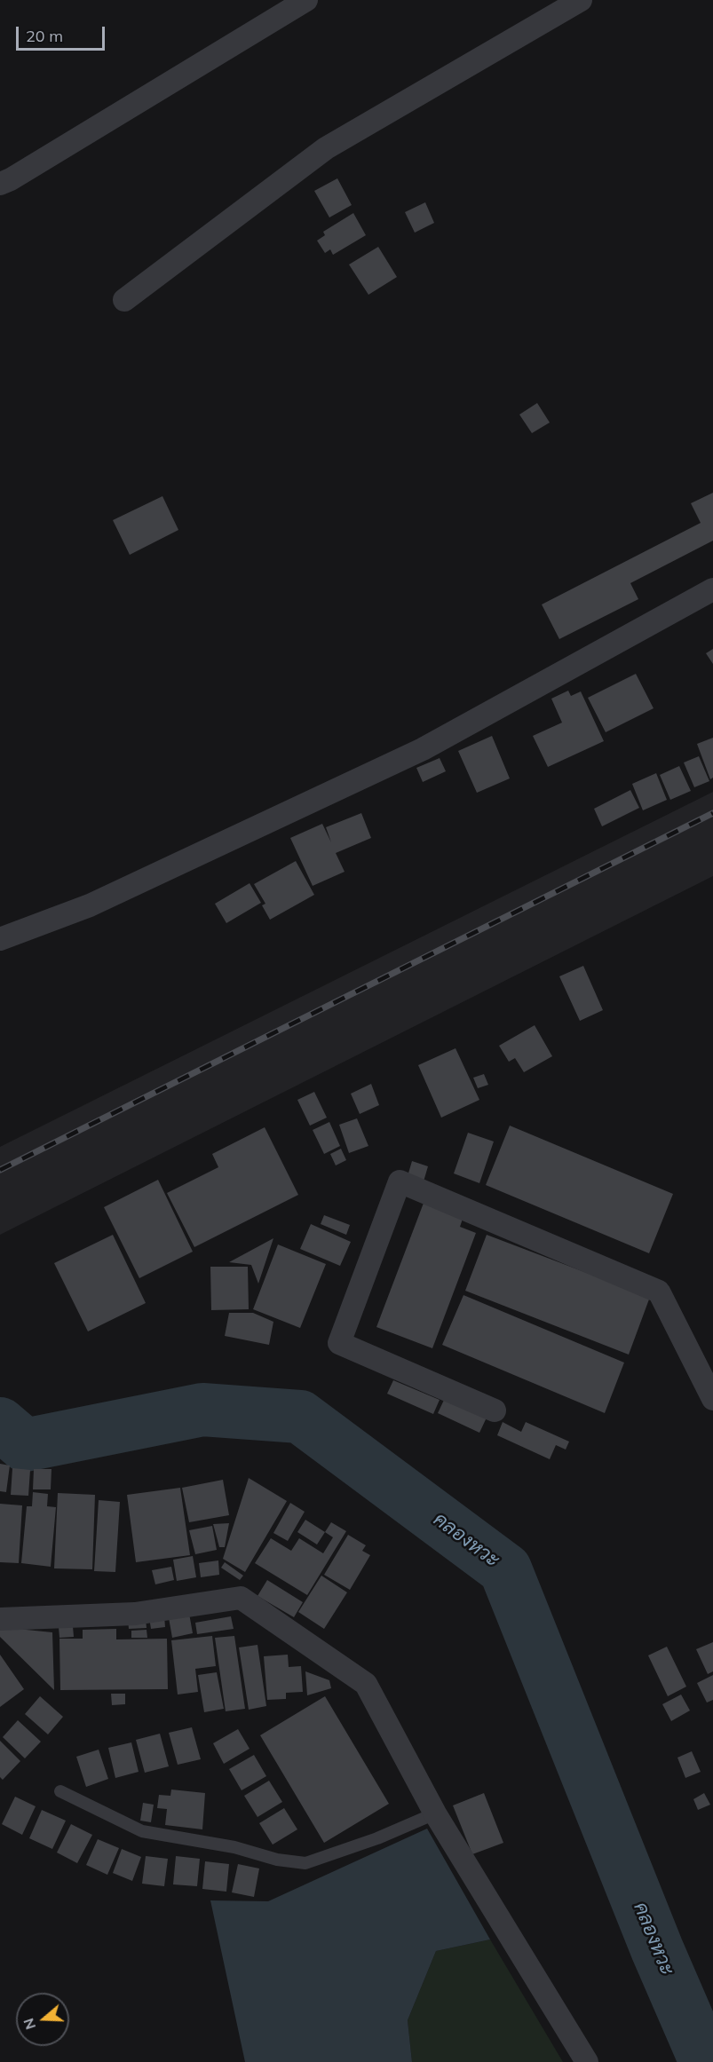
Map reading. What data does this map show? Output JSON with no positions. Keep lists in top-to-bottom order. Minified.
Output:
{"water":["คลองหวะ"],"scale_bar":"20 m","north":"left"}
